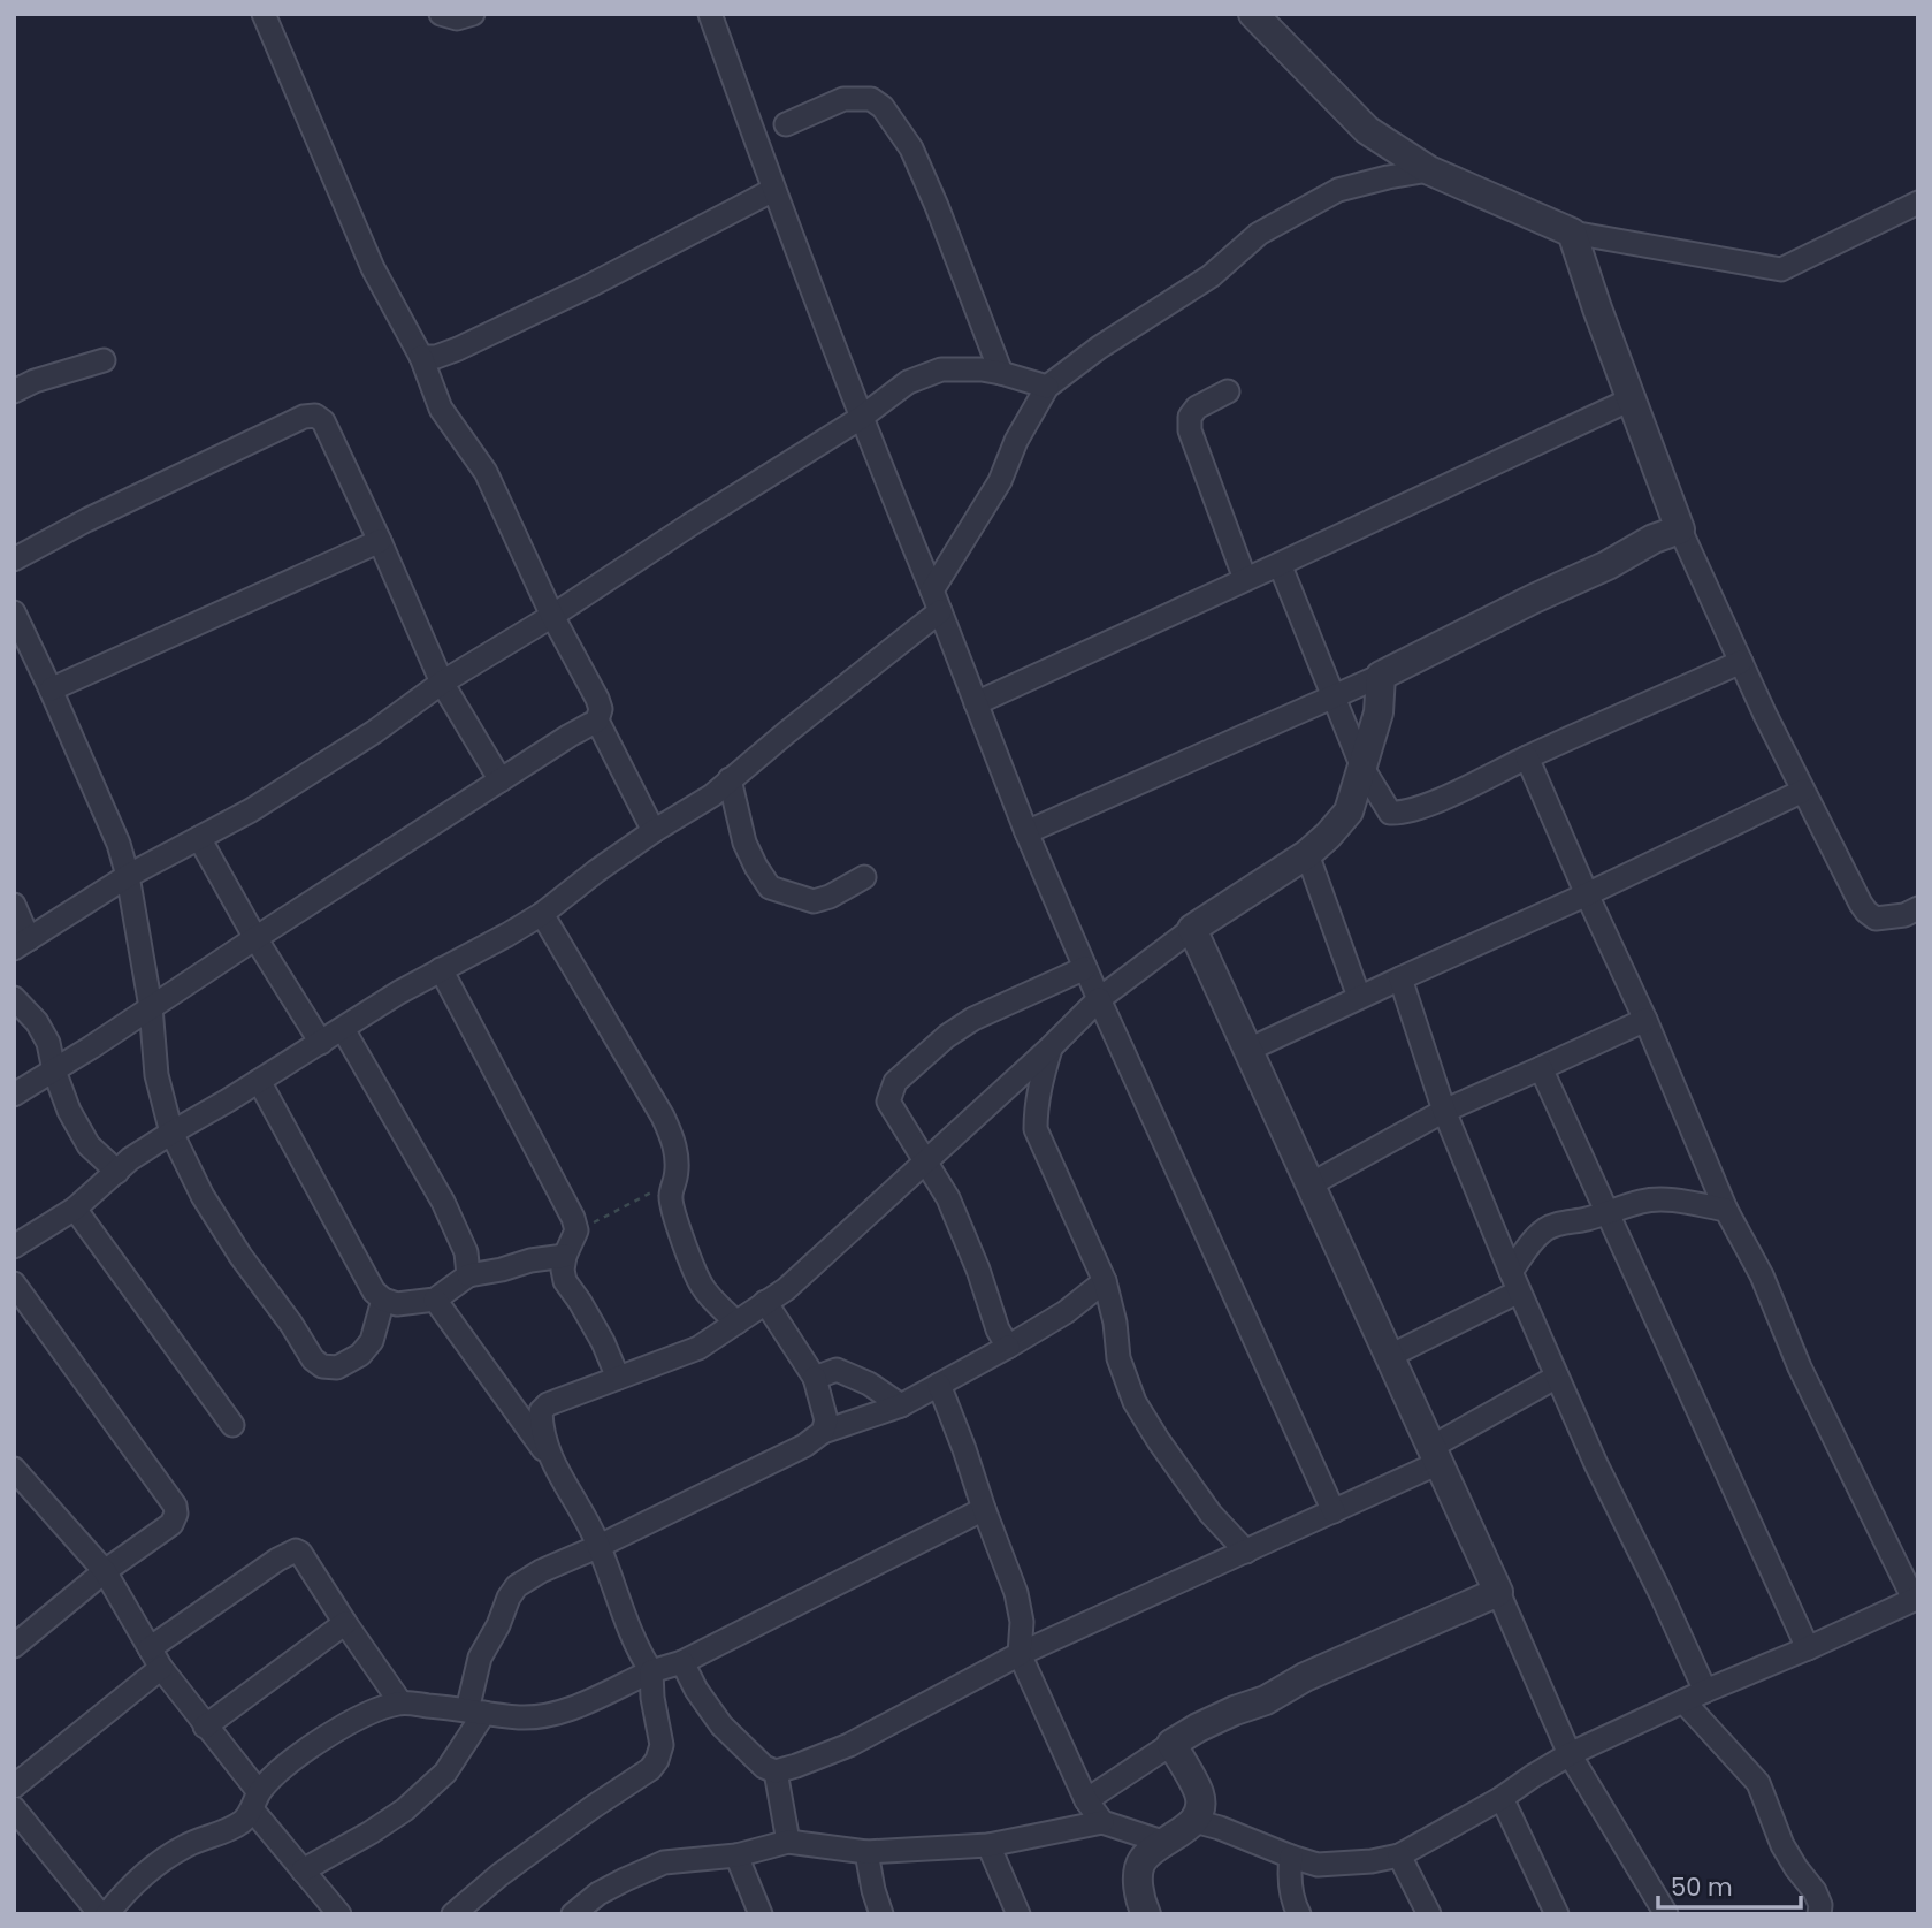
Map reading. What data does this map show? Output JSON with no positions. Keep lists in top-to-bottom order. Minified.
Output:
{"scale_bar":"50 m"}
